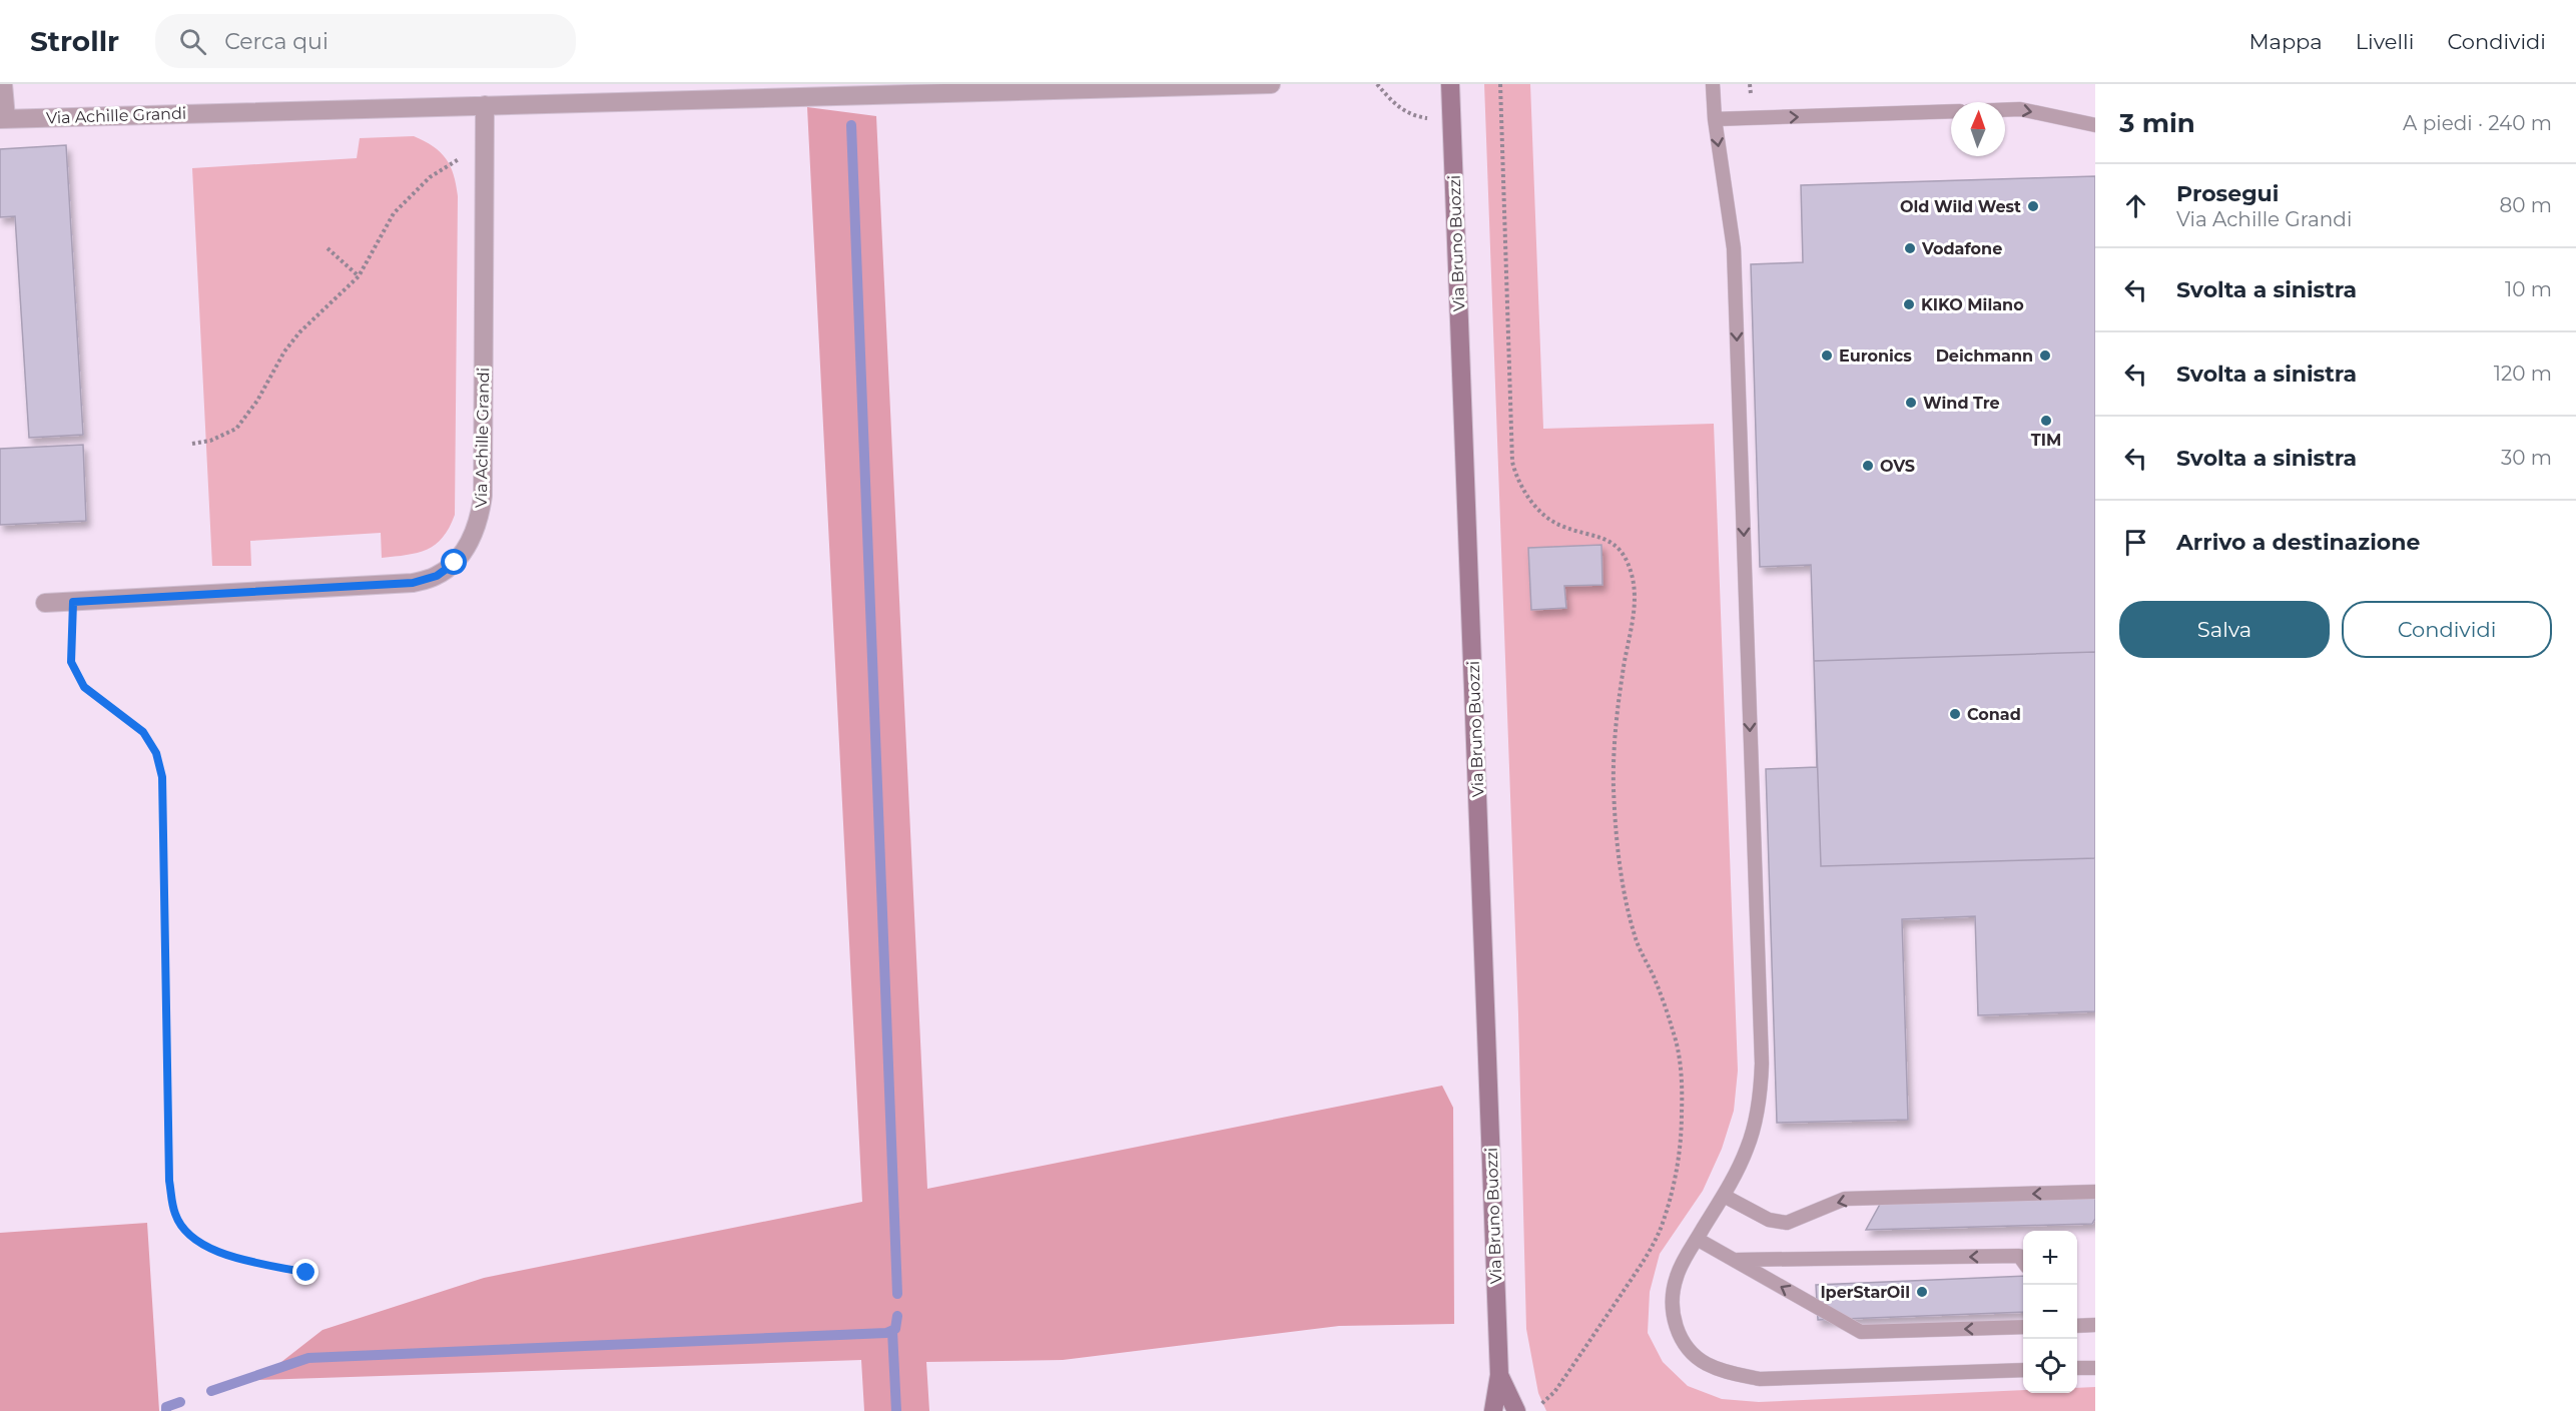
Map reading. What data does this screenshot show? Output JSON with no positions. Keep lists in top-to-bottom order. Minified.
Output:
{"streets":{"main road":["Via Bruno Buozzi"],"street":["Via Achille Grandi"]},"places":["Old Wild West","Vodafone","KIKO Milano","Euronics","Deichmann","Wind Tre","TIM","OVS","Conad","IperStarOil"],"north":"top","page":{"header":"Strollr","search":"Cerca qui","nav":["Mappa","Livelli","Condividi"],"heading":["3 min","A piedi · 240 m"],"list":[["Prosegui","Via Achille Grandi","80 m"],["Svolta a sinistra","10 m"],["Svolta a sinistra","120 m"],["Svolta a sinistra","30 m"],"Arrivo a destinazione"],"buttons":["Salva","Condividi"],"map_buttons":["+","−"]}}
